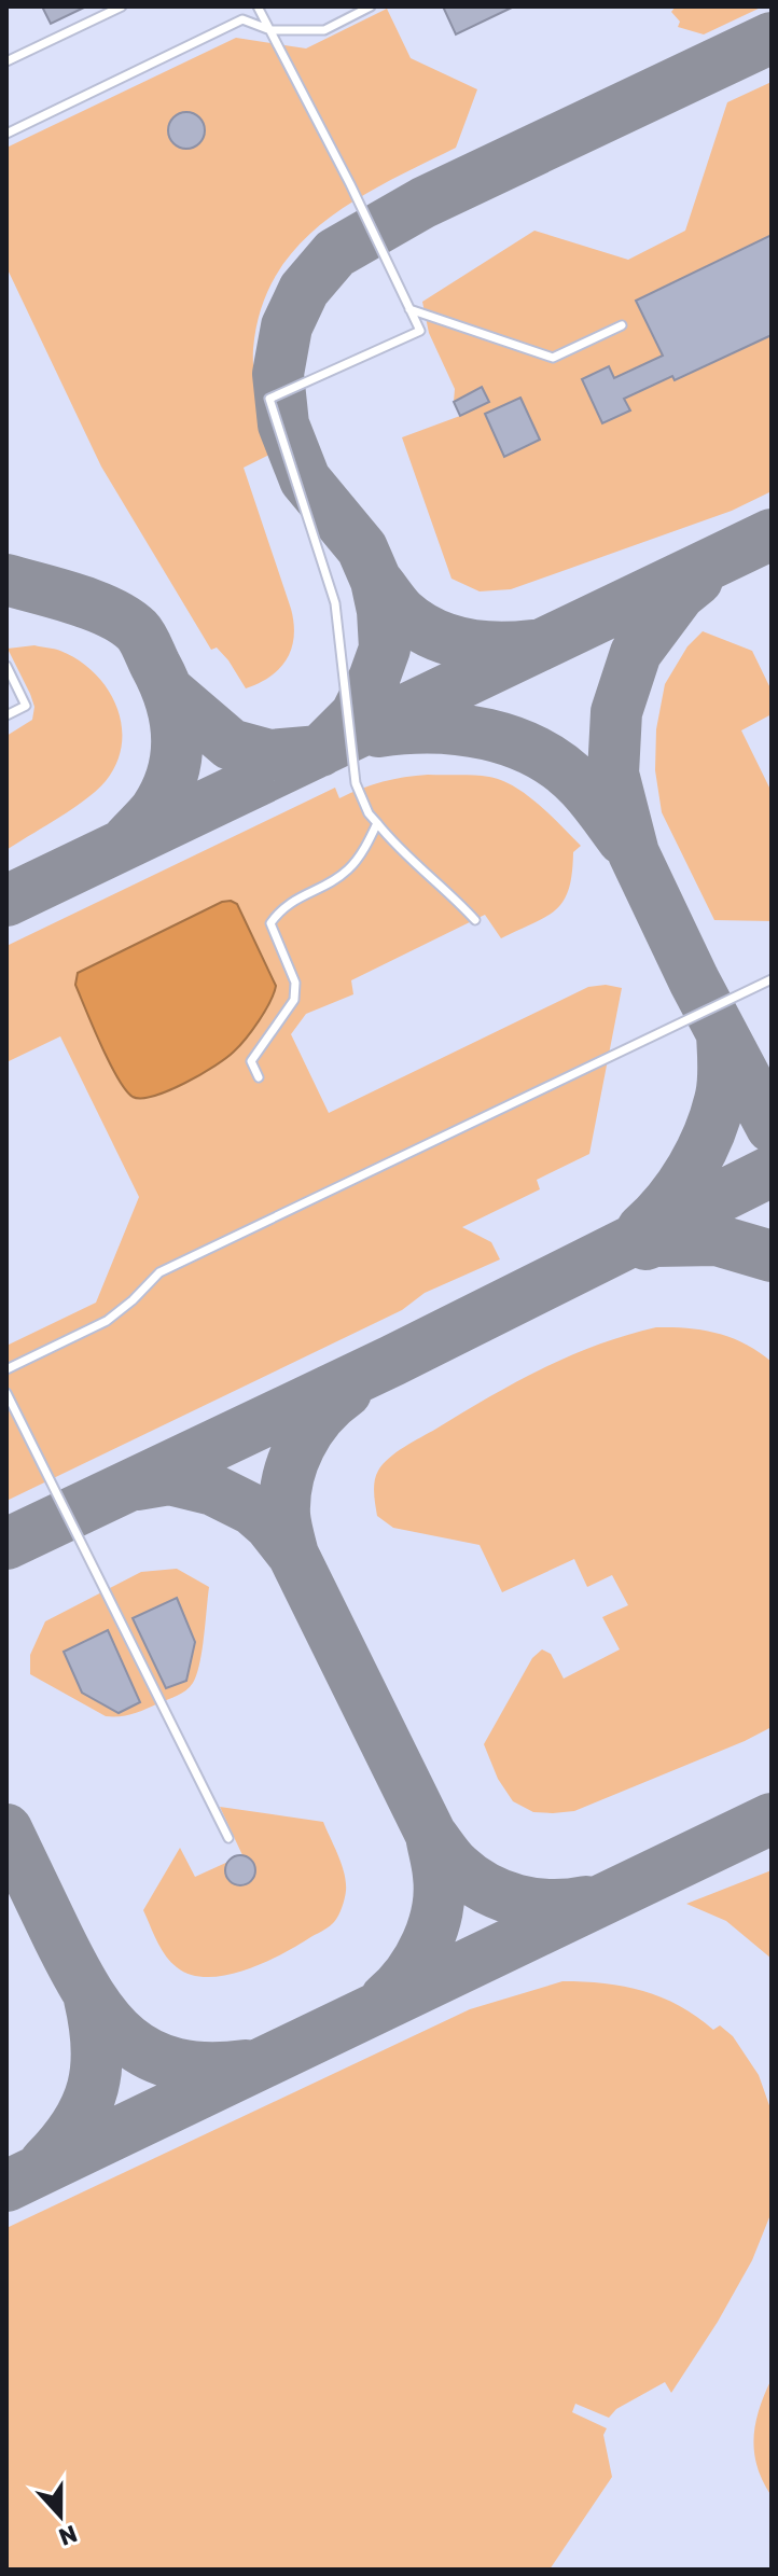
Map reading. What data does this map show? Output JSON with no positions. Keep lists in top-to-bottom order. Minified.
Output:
{"north":"bottom"}
